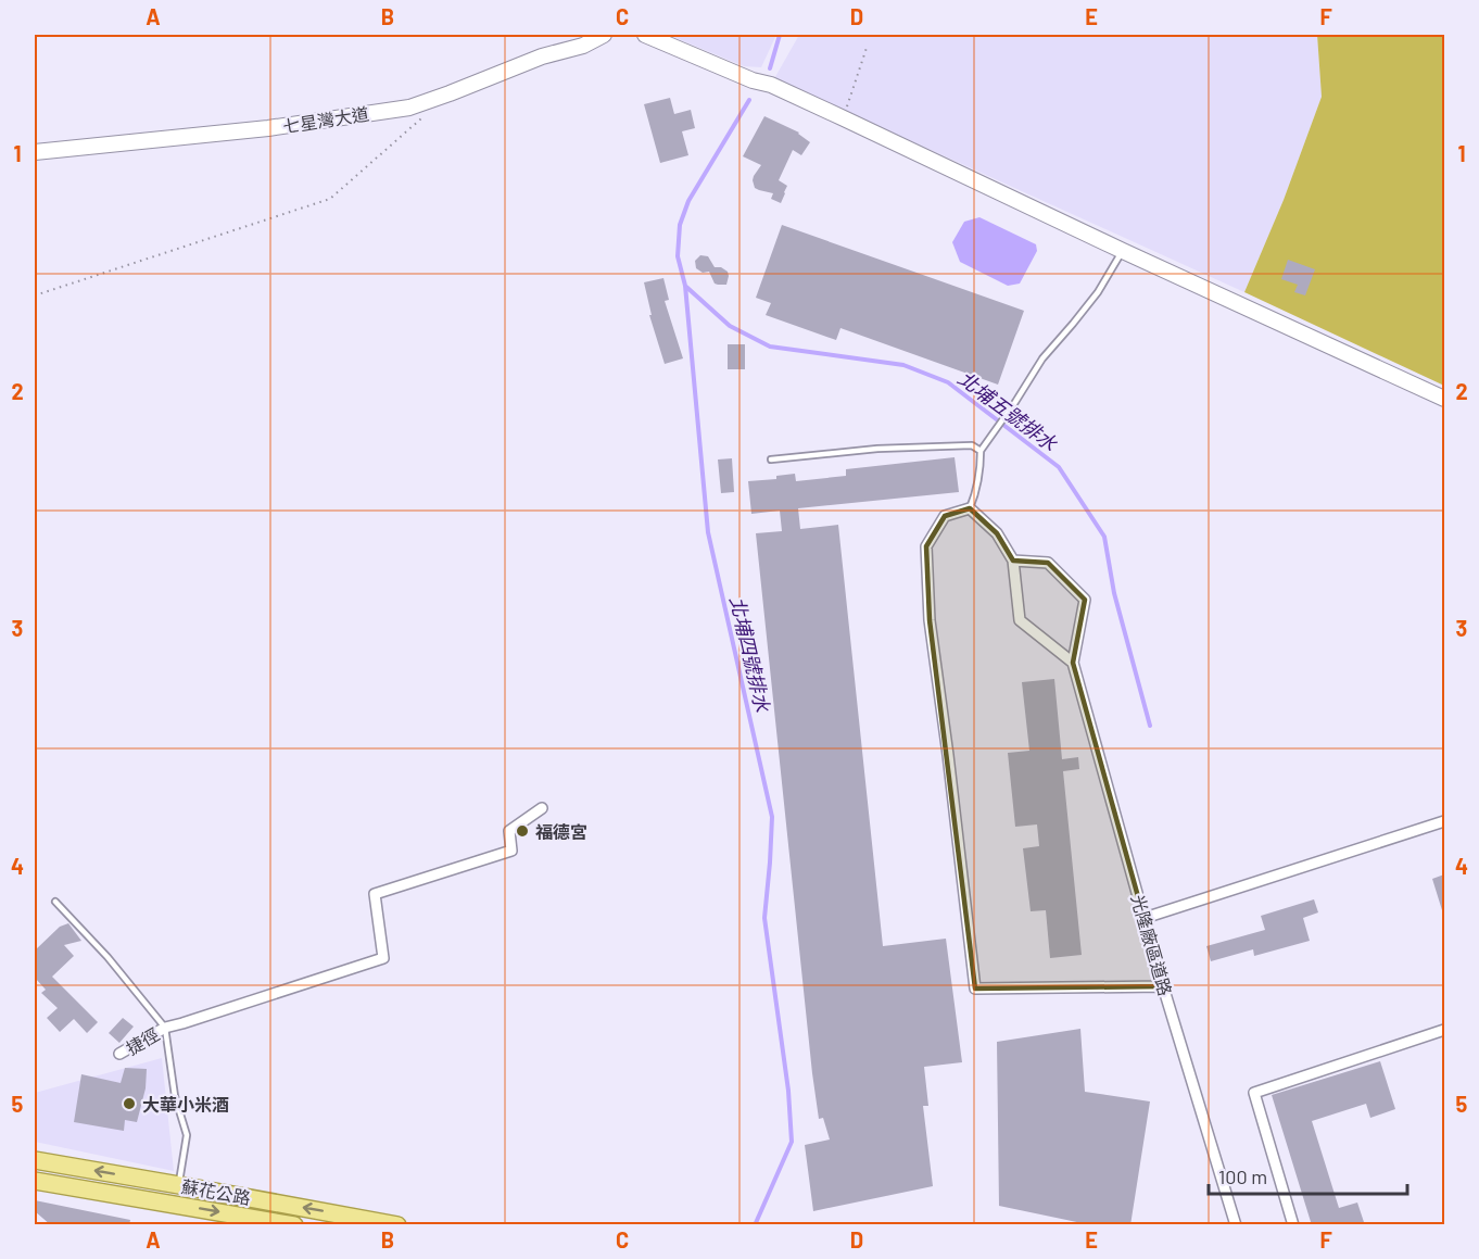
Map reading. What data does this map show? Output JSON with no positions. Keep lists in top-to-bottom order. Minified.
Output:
{"streets":{"main road":["蘇花公路"],"street":["七星灣大道","光隆廠區道路","捷徑"]},"water":["北埔五號排水","北埔四號排水"],"places":["福德宮","大華小米酒"],"scale_bar":"100 m","grid":{"columns":["A","B","C","D","E","F"],"rows":["1","2","3","4","5"]}}
